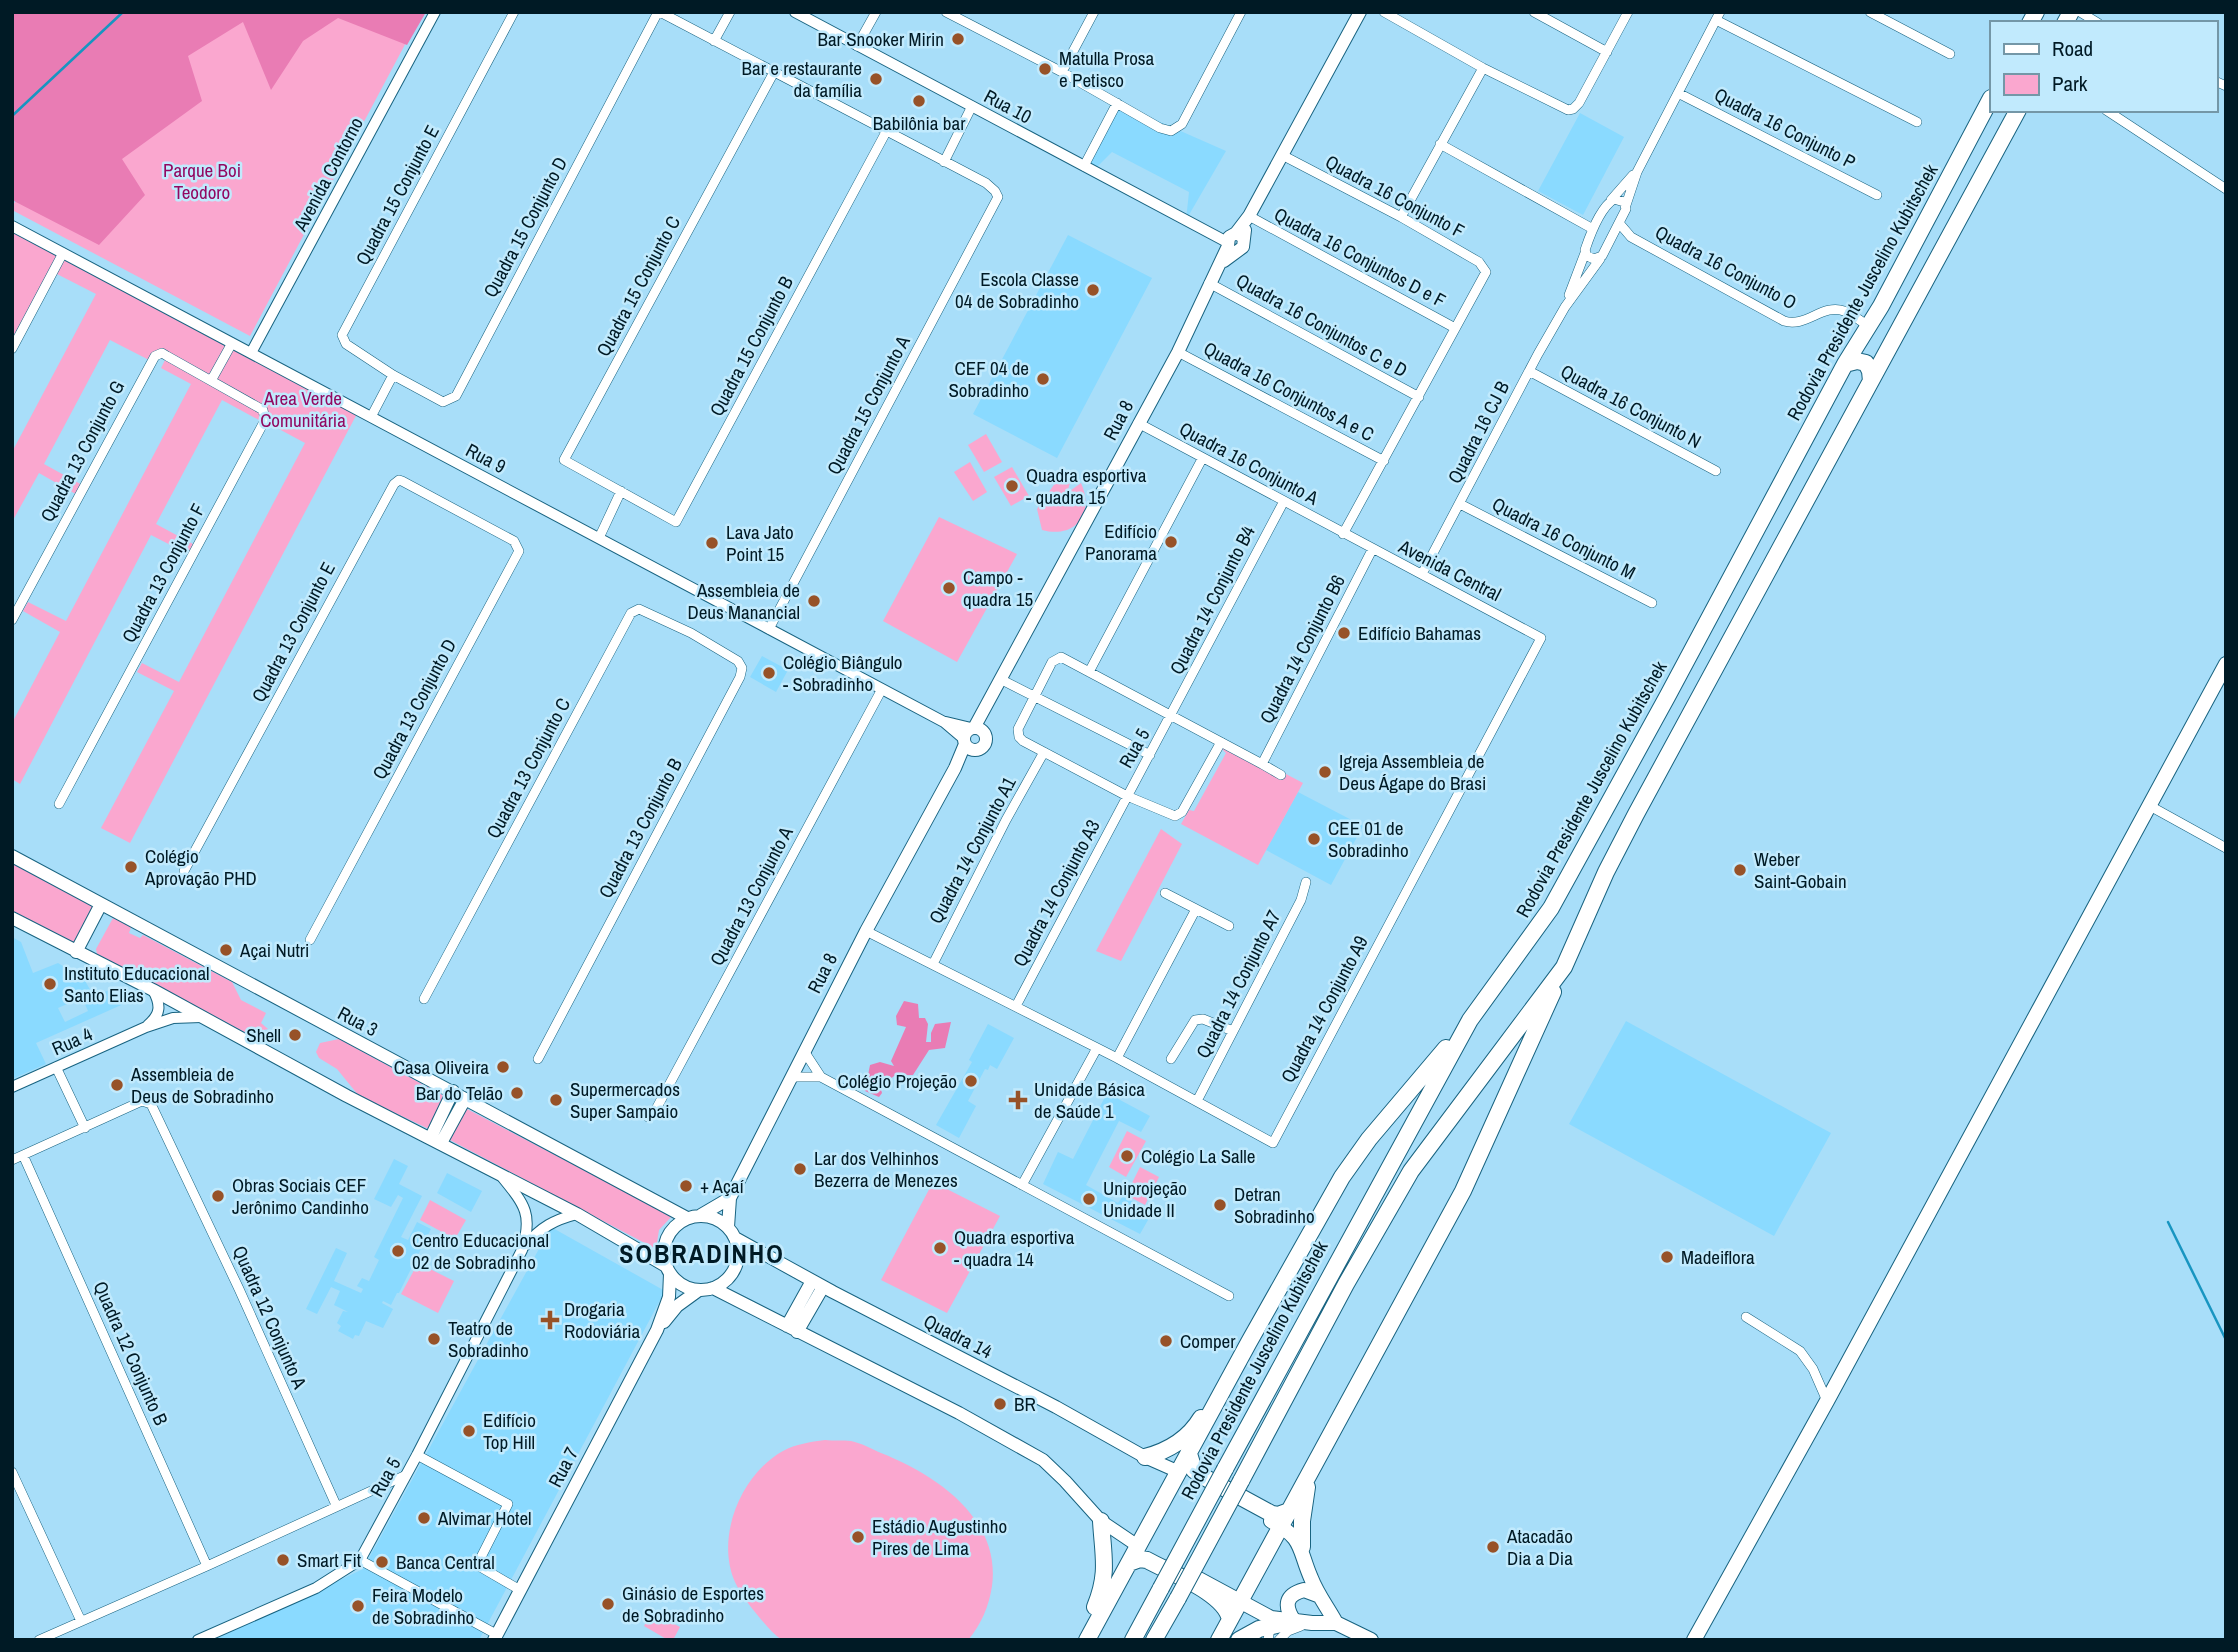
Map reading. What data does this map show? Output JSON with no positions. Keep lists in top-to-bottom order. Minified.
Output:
{"streets":{"highway":["Rodovia Presidente Juscelino Kubitschek"],"main road":["Rua 8","Rua 3","Quadra 14","Rua 7"],"street":["Rua 10","Quadra 16 Conjunto P","Avenida Contorno","Quadra 15 Conjunto E","Quadra 16 Conjunto F","Quadra 15 Conjunto D","Quadra 16 Conjuntos D e F","Quadra 16 Conjunto O","Quadra 15 Conjunto C","Quadra 16 Conjuntos C e D","Quadra 15 Conjunto B","Quadra 16 Conjuntos A e C","Quadra 15 Conjunto A","Quadra 16 Conjunto N","Quadra 16 CJ B","Quadra 13 Conjunto G","Rua 9","Quadra 16 Conjunto A","Quadra 16 Conjunto M","Avenida Central","Quadra 13 Conjunto F","Quadra 14 Conjunto B4","Quadra 13 Conjunto E","Quadra 14 Conjunto B6","Quadra 13 Conjunto D","Rua 5","Quadra 13 Conjunto C","Quadra 13 Conjunto B","Quadra 14 Conjunto A1","Quadra 14 Conjunto A3","Quadra 13 Conjunto A","Quadra 14 Conjunto A7","Quadra 14 Conjunto A9","Rua 4","Quadra 12 Conjunto A","Quadra 12 Conjunto B"]},"crossings":[["Rua 10","Rua 8"],["Avenida Contorno","Rua 9"],["Quadra 15 Conjunto E","Quadra 15 Conjunto D"],["Quadra 16 Conjunto F","Quadra 16 Conjuntos D e F"],["Quadra 16 Conjunto F","Rua 8"],["Quadra 16 Conjuntos D e F","Rua 8"],["Quadra 16 Conjunto O","Rodovia Presidente Juscelino Kubitschek"],["Quadra 16 Conjunto O","Quadra 16 CJ B"],["Quadra 15 Conjunto C","Quadra 15 Conjunto B"],["Quadra 16 Conjuntos C e D","Rua 8"],["Quadra 16 Conjuntos A e C","Rua 8"],["Quadra 15 Conjunto A","Rua 9"],["Quadra 16 Conjunto N","Quadra 16 CJ B"],["Rua 8","Rua 9"],["Rua 8","Quadra 16 Conjunto A"],["Rua 8","Rua 3"],["Rua 8","Quadra 14"],["Rua 8","Rua 7"],["Quadra 16 CJ B","Quadra 16 Conjunto M"],["Quadra 16 CJ B","Avenida Central"],["Quadra 13 Conjunto G","Quadra 13 Conjunto F"],["Rua 9","Quadra 13 Conjunto A"],["Quadra 16 Conjunto A","Avenida Central"],["Quadra 16 Conjunto A","Quadra 14 Conjunto B4"],["Avenida Central","Quadra 14 Conjunto B6"],["Avenida Central","Quadra 14 Conjunto A9"],["Quadra 14 Conjunto B4","Rua 5"],["Quadra 13 Conjunto E","Quadra 13 Conjunto D"],["Rua 5","Quadra 14 Conjunto A3"],["Quadra 13 Conjunto C","Quadra 13 Conjunto B"],["Quadra 14 Conjunto A7","Quadra 14 Conjunto A9"],["Rua 3","Quadra 14"],["Rua 3","Rua 7"],["Quadra 14","Rua 7"]],"districts":["SOBRADINHO"],"parks":["Parque Boi Teodoro","Area Verde Comunitária"],"places":{"other":["Bar Snooker Mirin","Matulla Prosa e Petisco","Bar e restaurante da família","Babilônia bar","Escola Classe 04 de Sobradinho","CEF 04 de Sobradinho","Quadra esportiva - quadra 15","Edifício Panorama","Lava Jato Point 15","Campo - quadra 15","Assembleia de Deus Manancial","Edifício Bahamas","Colégio Biângulo - Sobradinho","Igreja Assembleia de Deus Ágape do Brasi","CEE 01 de Sobradinho","Colégio Aprovação PHD","Weber Saint-Gobain","Açai Nutri","Instituto Educacional Santo Elias","Shell","Casa Oliveira","Colégio Projeção","Assembleia de Deus de Sobradinho","Bar do Telão","Supermercados Super Sampaio","Colégio La Salle","Lar dos Velhinhos Bezerra de Menezes","+ Açaí","Obras Sociais CEF Jerônimo Candinho","Uniprojeção Unidade II","Detran Sobradinho","Quadra esportiva - quadra 14","Centro Educacional 02 de Sobradinho","Madeiflora","Teatro de Sobradinho","Comper","BR","Edifício Top Hill","Alvimar Hotel","Estádio Augustinho Pires de Lima","Atacadão Dia a Dia","Smart Fit","Banca Central","Ginásio de Esportes de Sobradinho","Feira Modelo de Sobradinho"],"health":["Unidade Básica de Saúde 1","Drogaria Rodoviária"]},"legend":["Road","Park"]}
